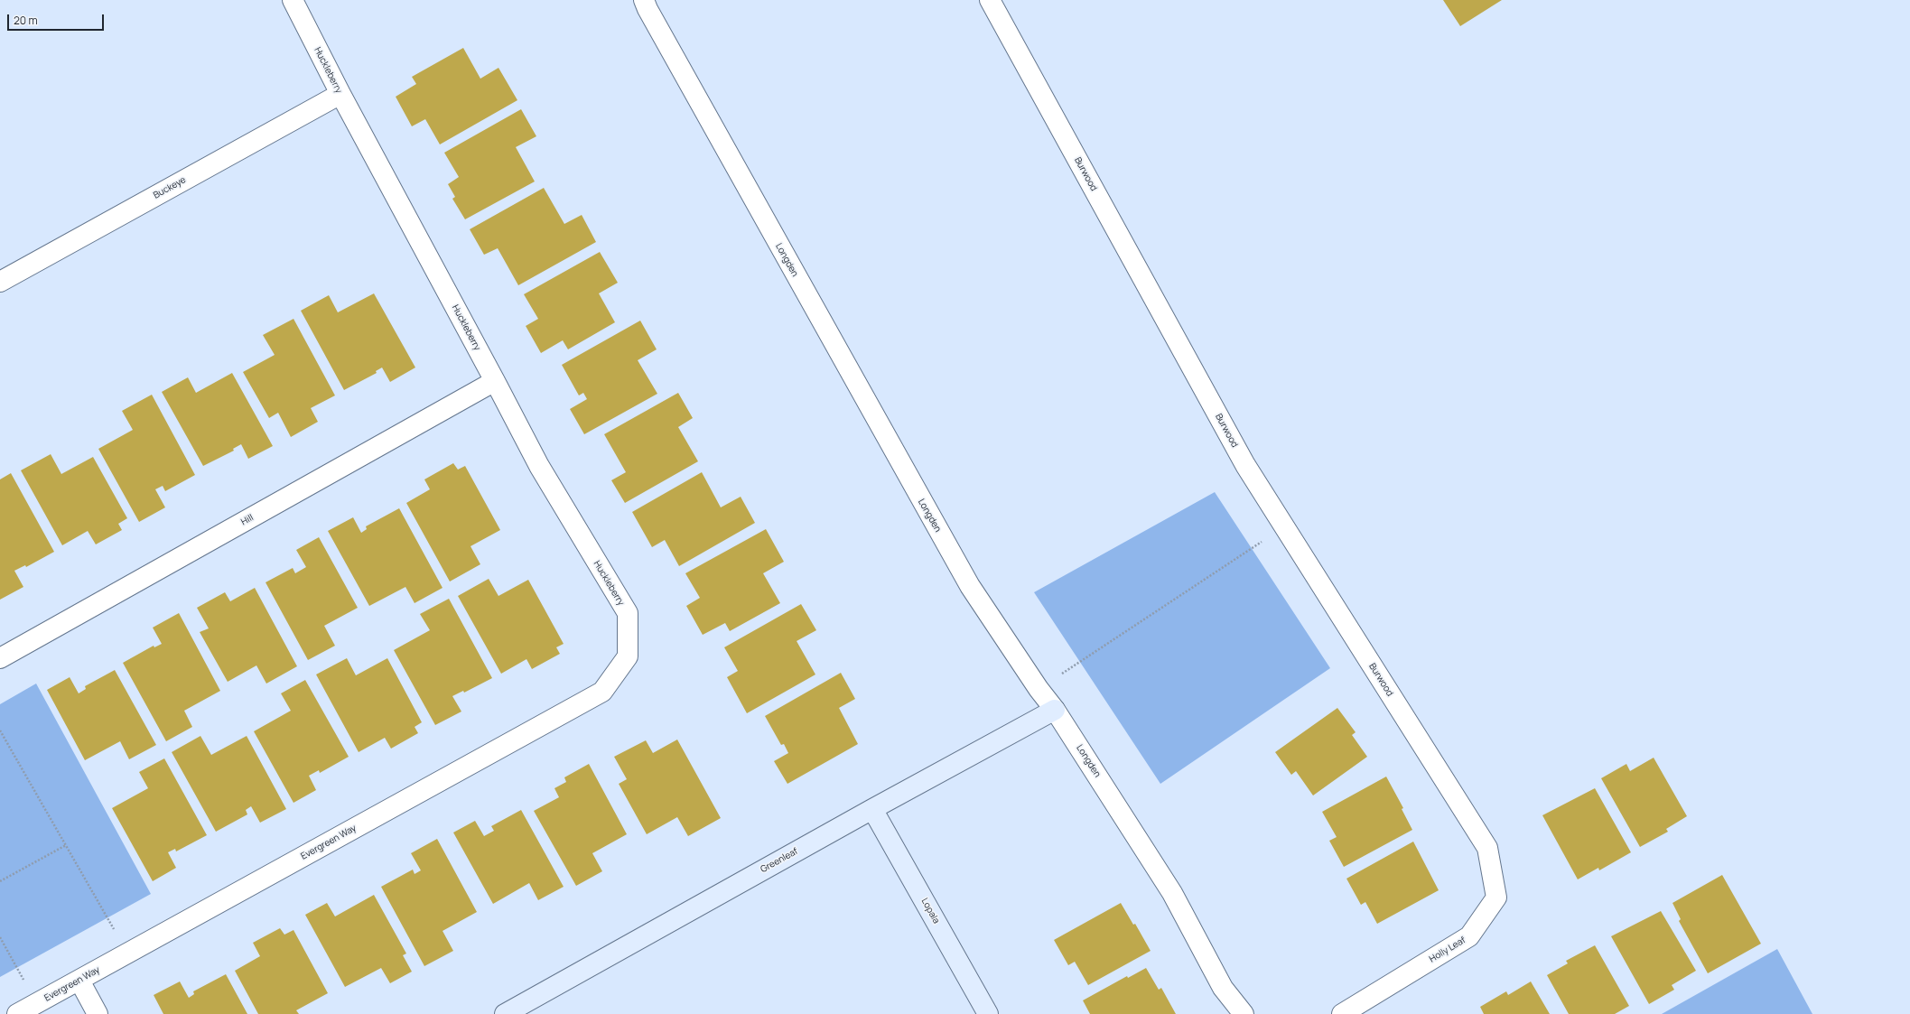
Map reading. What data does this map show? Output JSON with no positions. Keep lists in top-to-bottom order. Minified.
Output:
{"streets":{"street":["Huckleberry","Burwood","Buckeye","Longden","Hill","Evergreen Way","Greenleaf","Lopala","Holly Leaf"]},"crossings":[["Huckleberry","Buckeye"],["Huckleberry","Hill"],["Huckleberry","Evergreen Way"],["Burwood","Holly Leaf"],["Longden","Greenleaf"],["Greenleaf","Lopala"]],"scale_bar":"20 m"}
